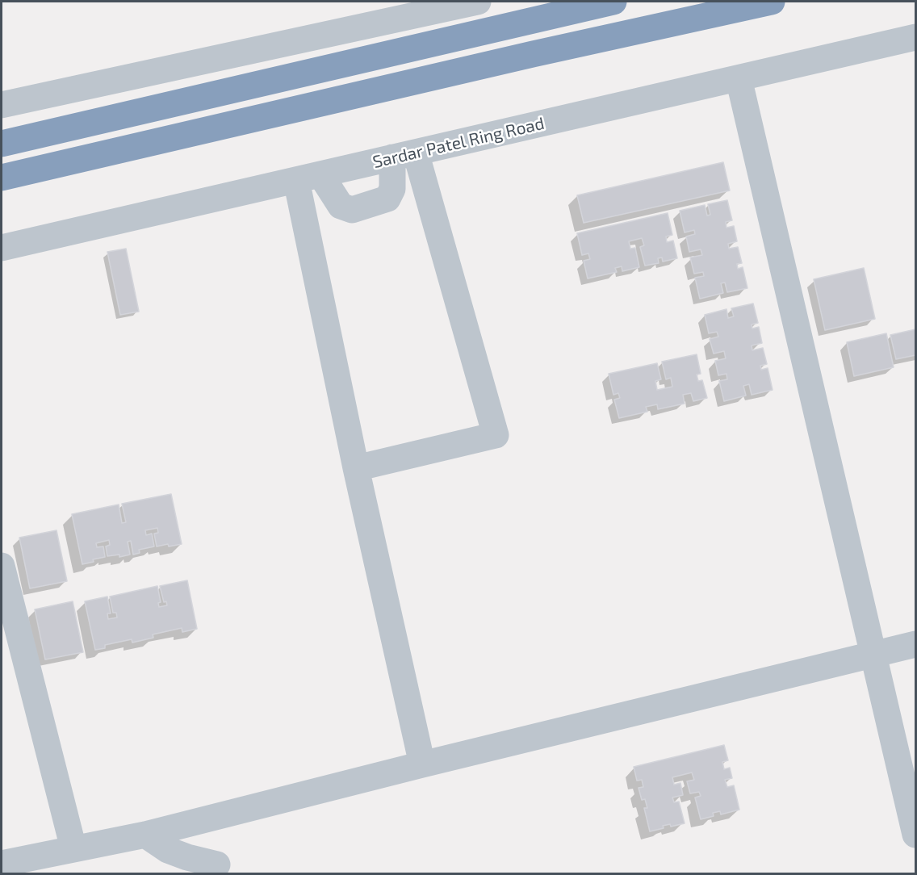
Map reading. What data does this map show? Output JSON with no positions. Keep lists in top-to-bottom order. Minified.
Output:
{"streets":{"street":["Sardar Patel Ring Road"]}}
